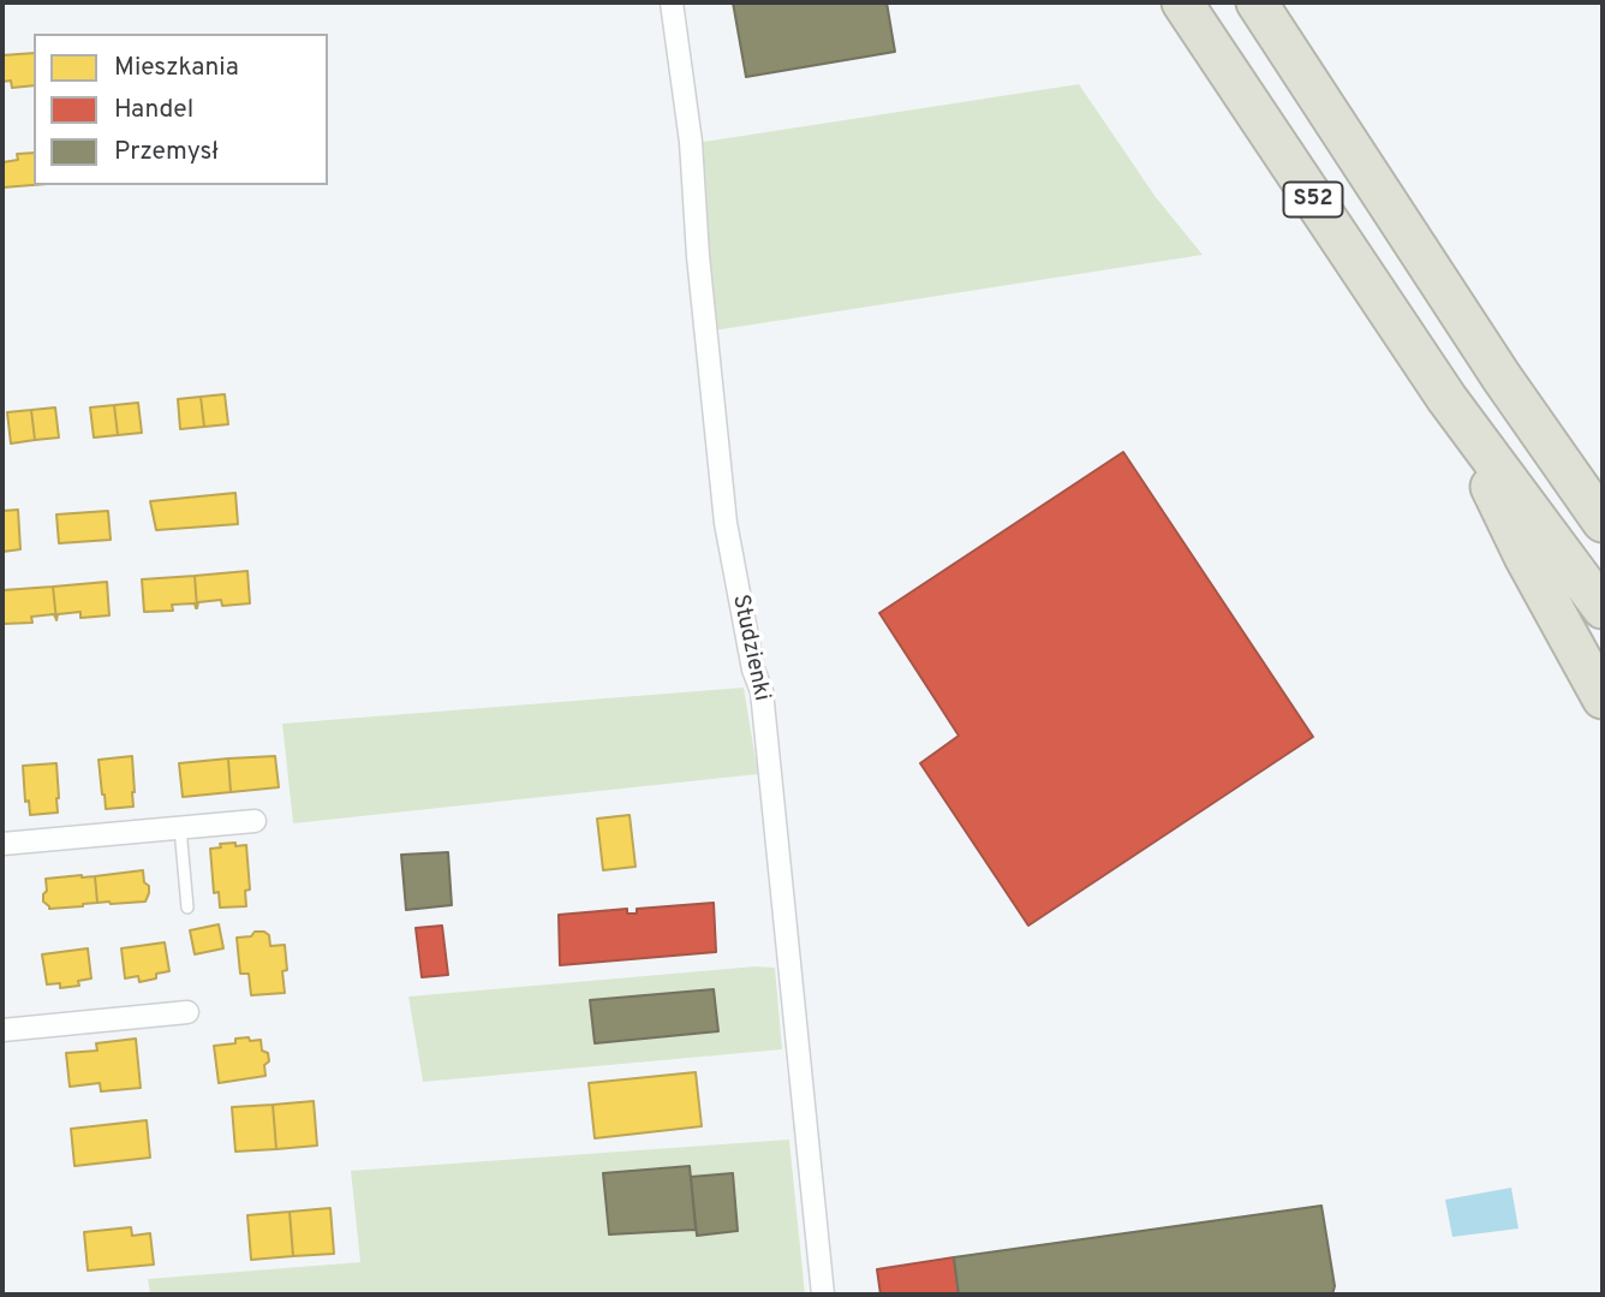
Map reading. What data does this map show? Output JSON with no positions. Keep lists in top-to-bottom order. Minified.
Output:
{"streets":{"highway":["S52"],"street":["Studzienki"]},"legend":["Mieszkania","Handel","Przemysł"]}
